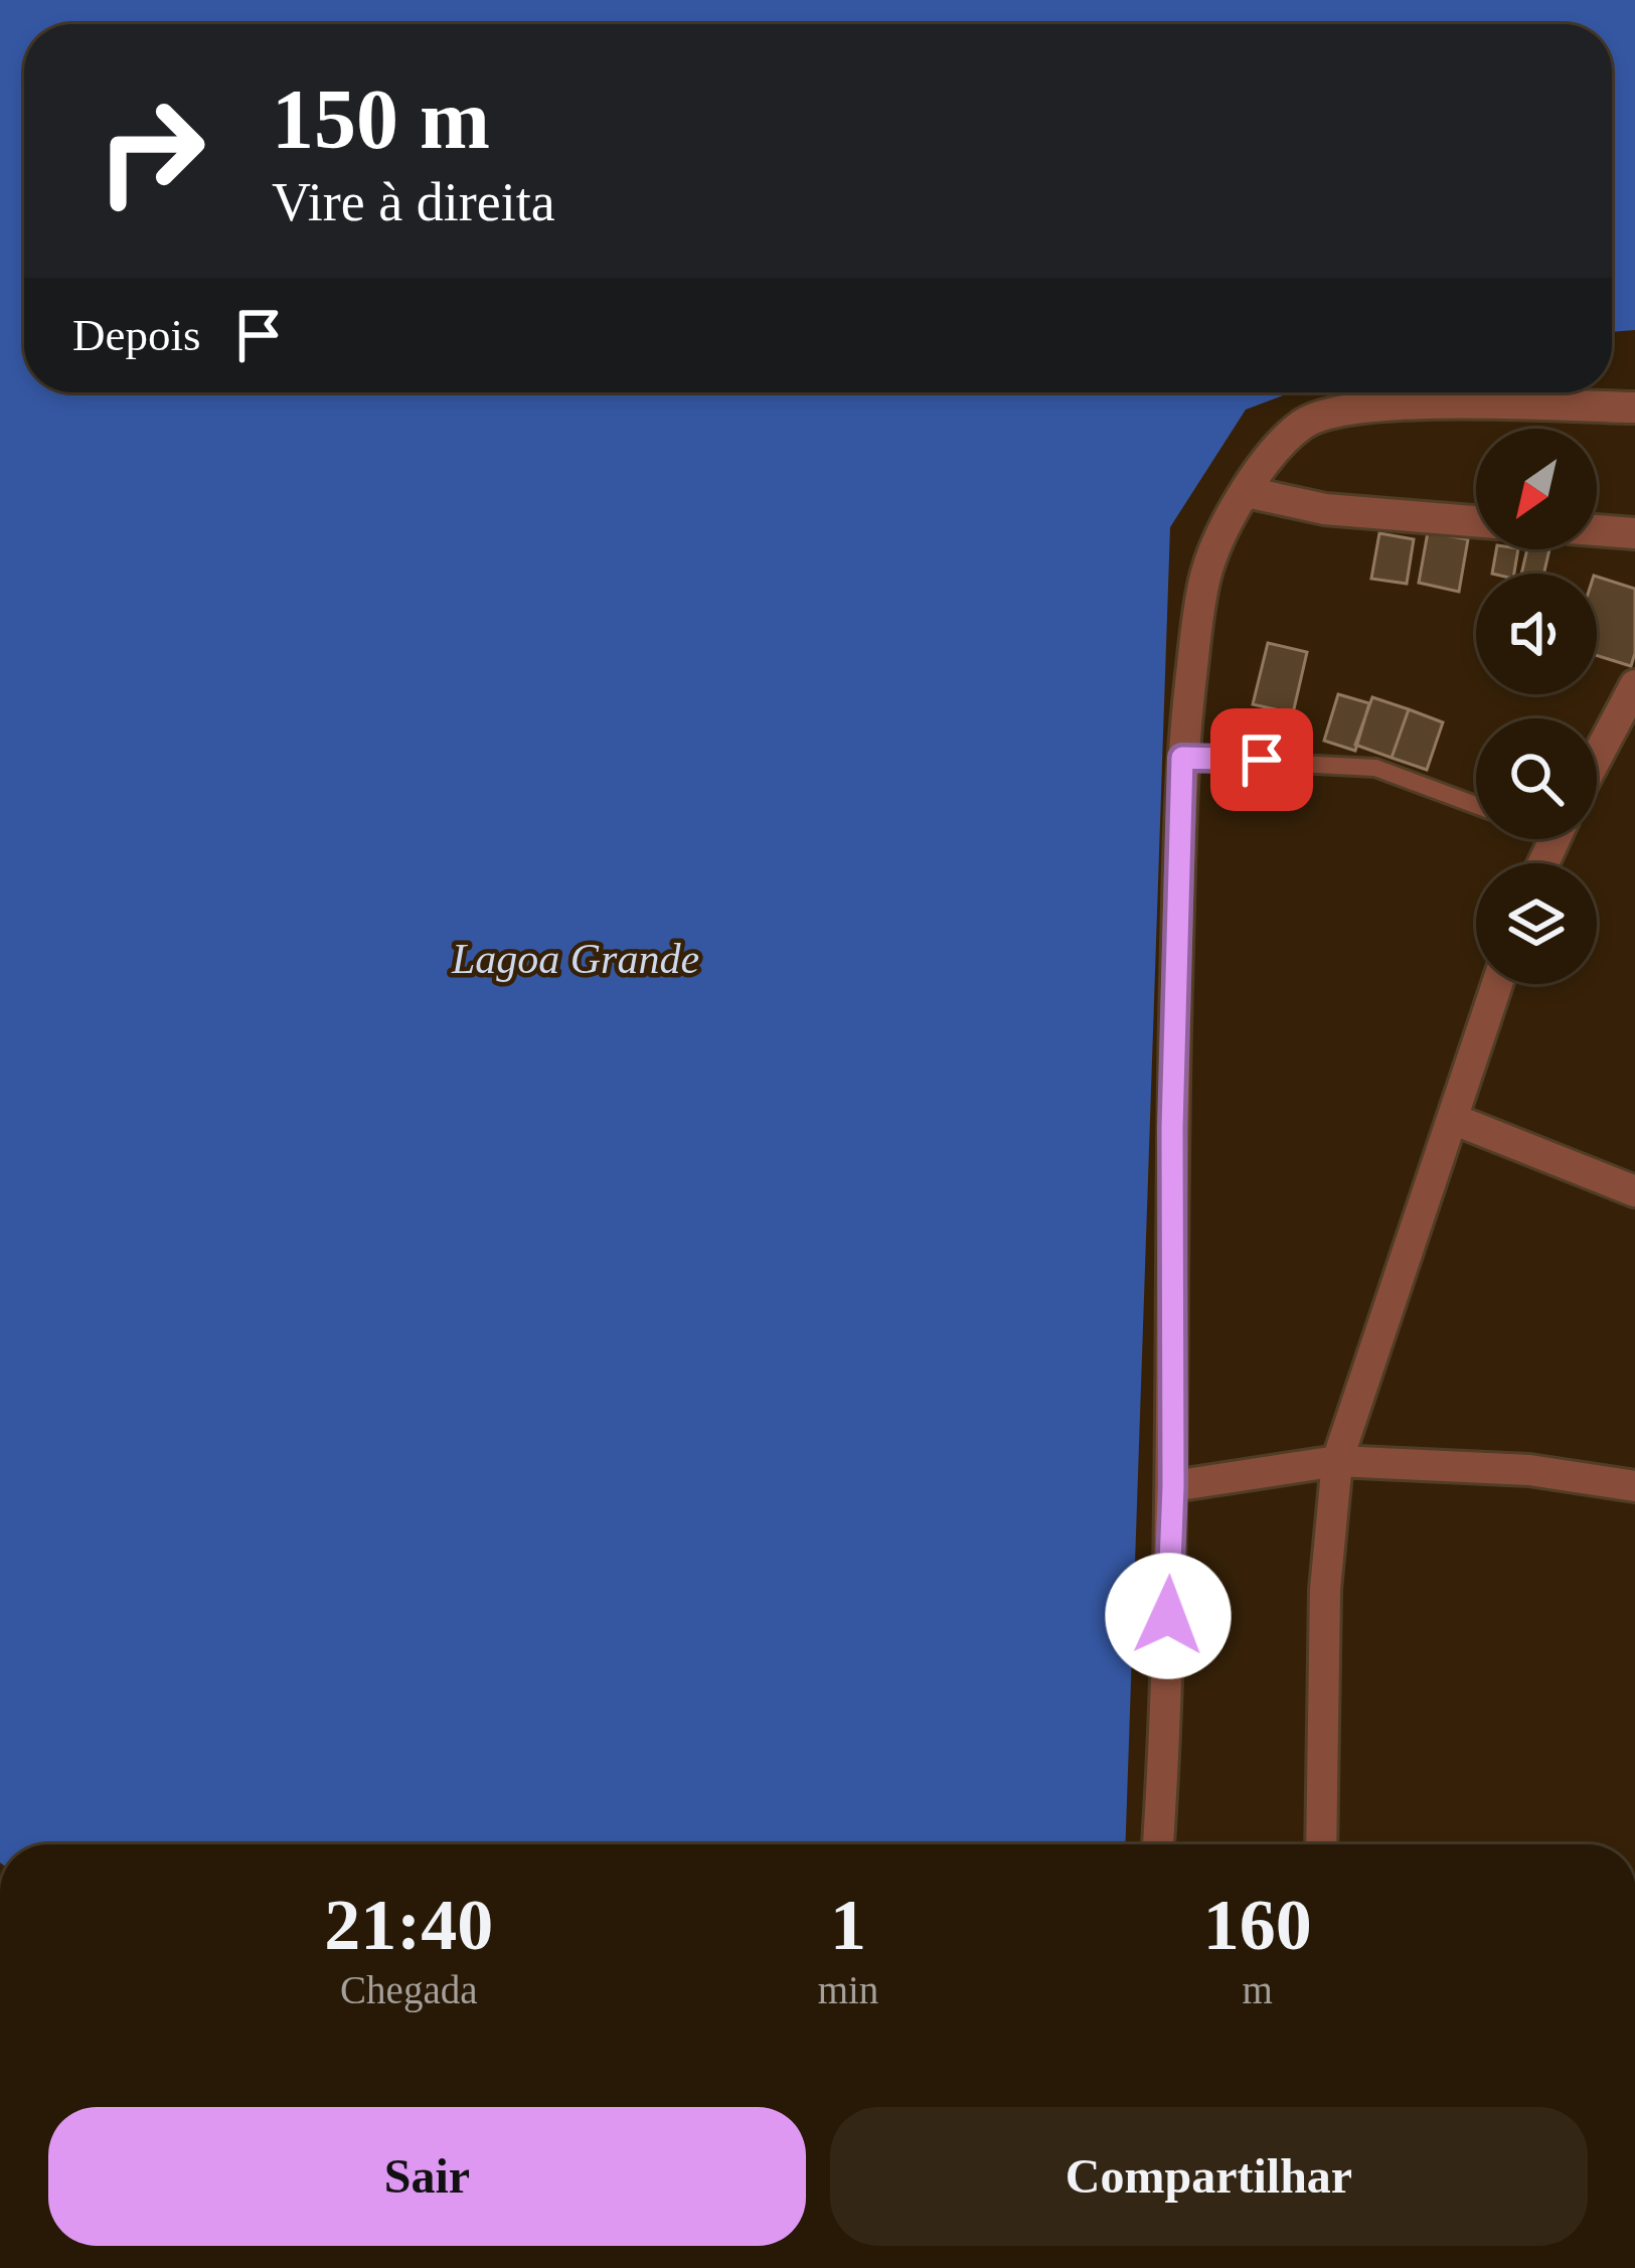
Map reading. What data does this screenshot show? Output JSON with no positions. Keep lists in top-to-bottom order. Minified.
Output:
{"water":["Lagoa Grande"],"north":"bottom left","page":{"turn":["150 m","Vire à direita"],"then":"Depois","eta":["21:40","Chegada","1","min","160","m"],"buttons":["Sair","Compartilhar"]}}
